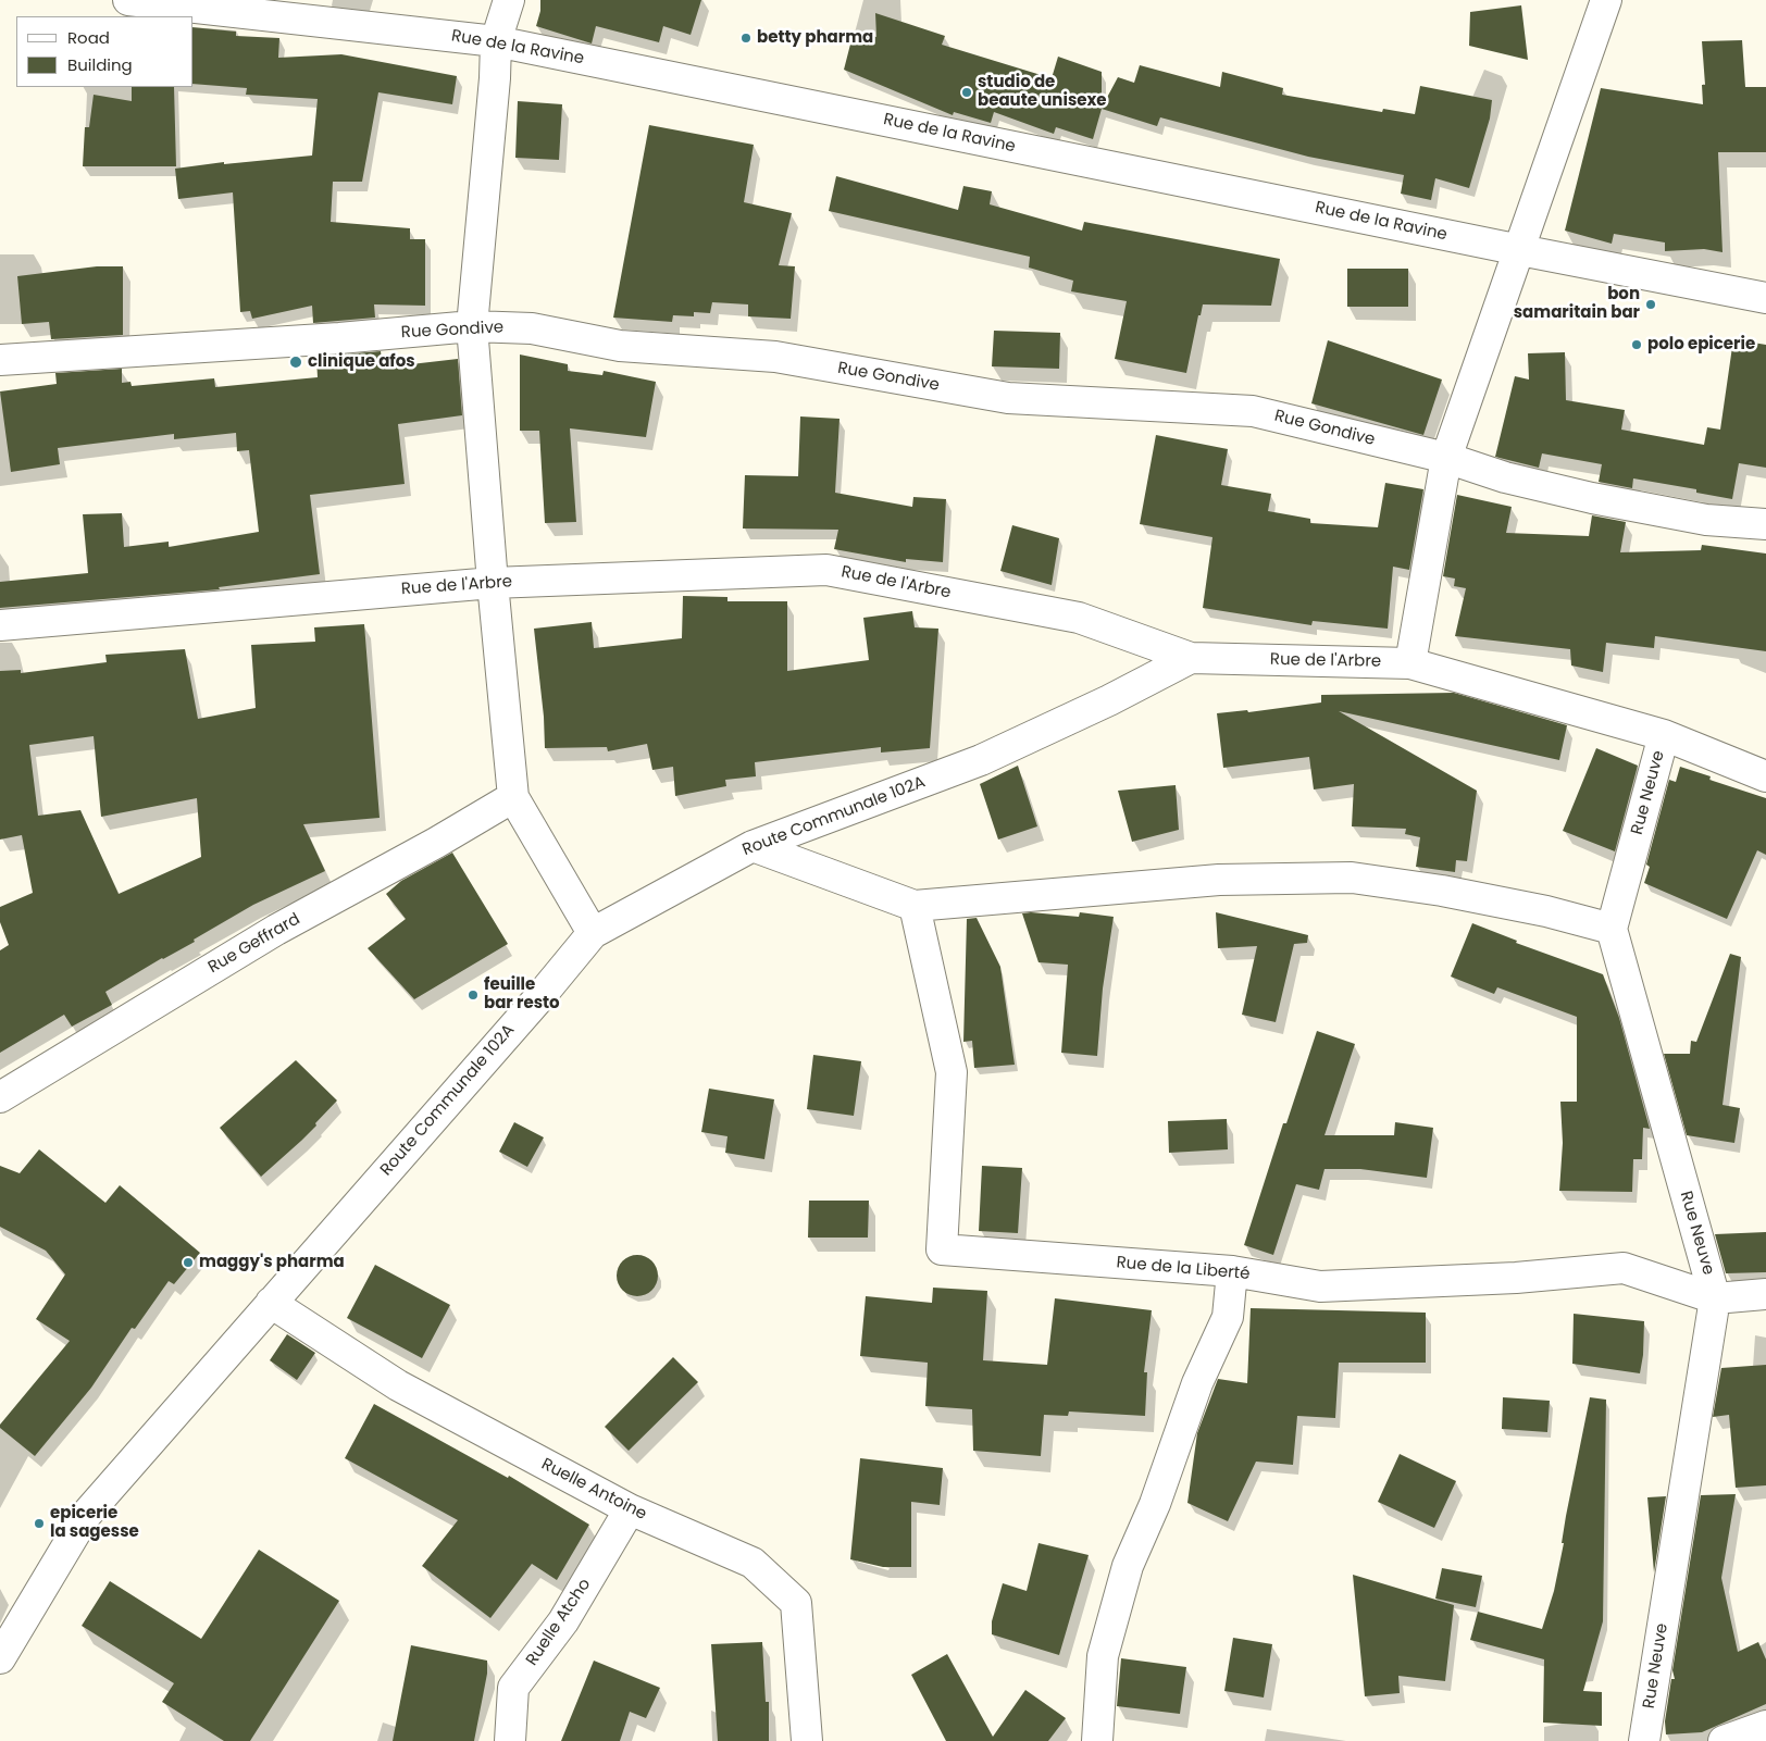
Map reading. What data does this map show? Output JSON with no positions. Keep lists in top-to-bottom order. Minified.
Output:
{"streets":{"street":["Rue de la Ravine","Rue Gondive","Rue de l'Arbre","Rue Neuve","Route Communale 102A","Rue Geffrard","Rue de la Liberté","Ruelle Antoine","Ruelle Atcho"]},"crossings":[["Rue de l'Arbre","Rue Neuve"],["Rue de l'Arbre","Route Communale 102A"],["Rue Neuve","Rue de la Liberté"],["Route Communale 102A","Ruelle Antoine"],["Ruelle Antoine","Ruelle Atcho"]],"places":["betty pharma","studio de beaute unisexe","bon samaritain bar","polo epicerie","clinique afos","feuille bar resto","maggy's pharma","epicerie la sagesse"],"legend":["Road","Building"]}
